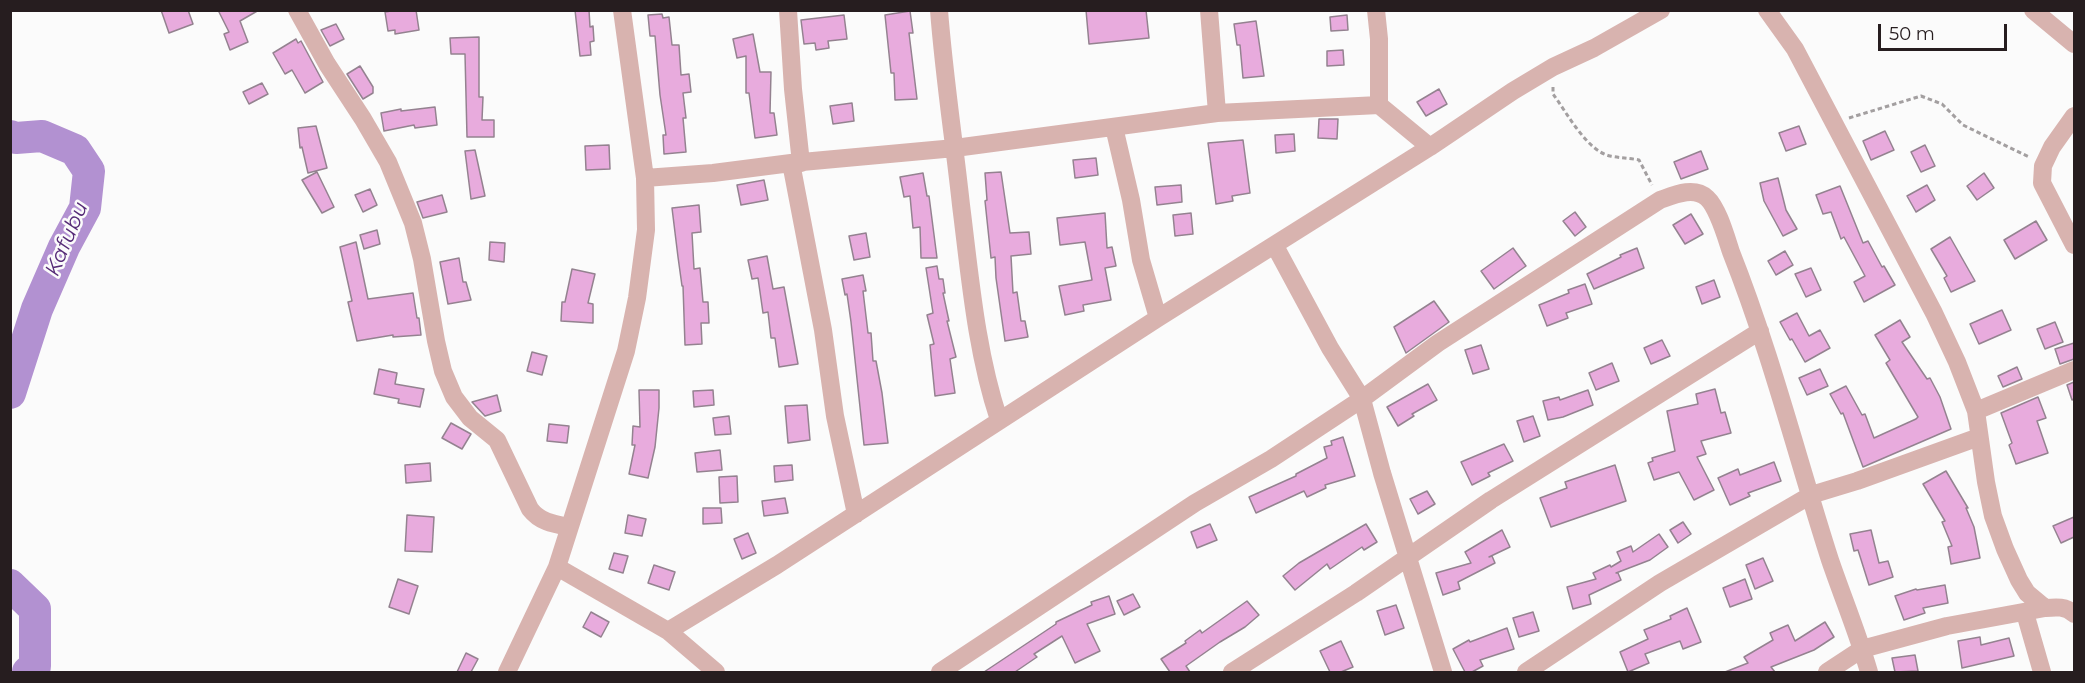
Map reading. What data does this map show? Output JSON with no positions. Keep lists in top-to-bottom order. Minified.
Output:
{"water":["Kafubu"],"scale_bar":"50 m"}
